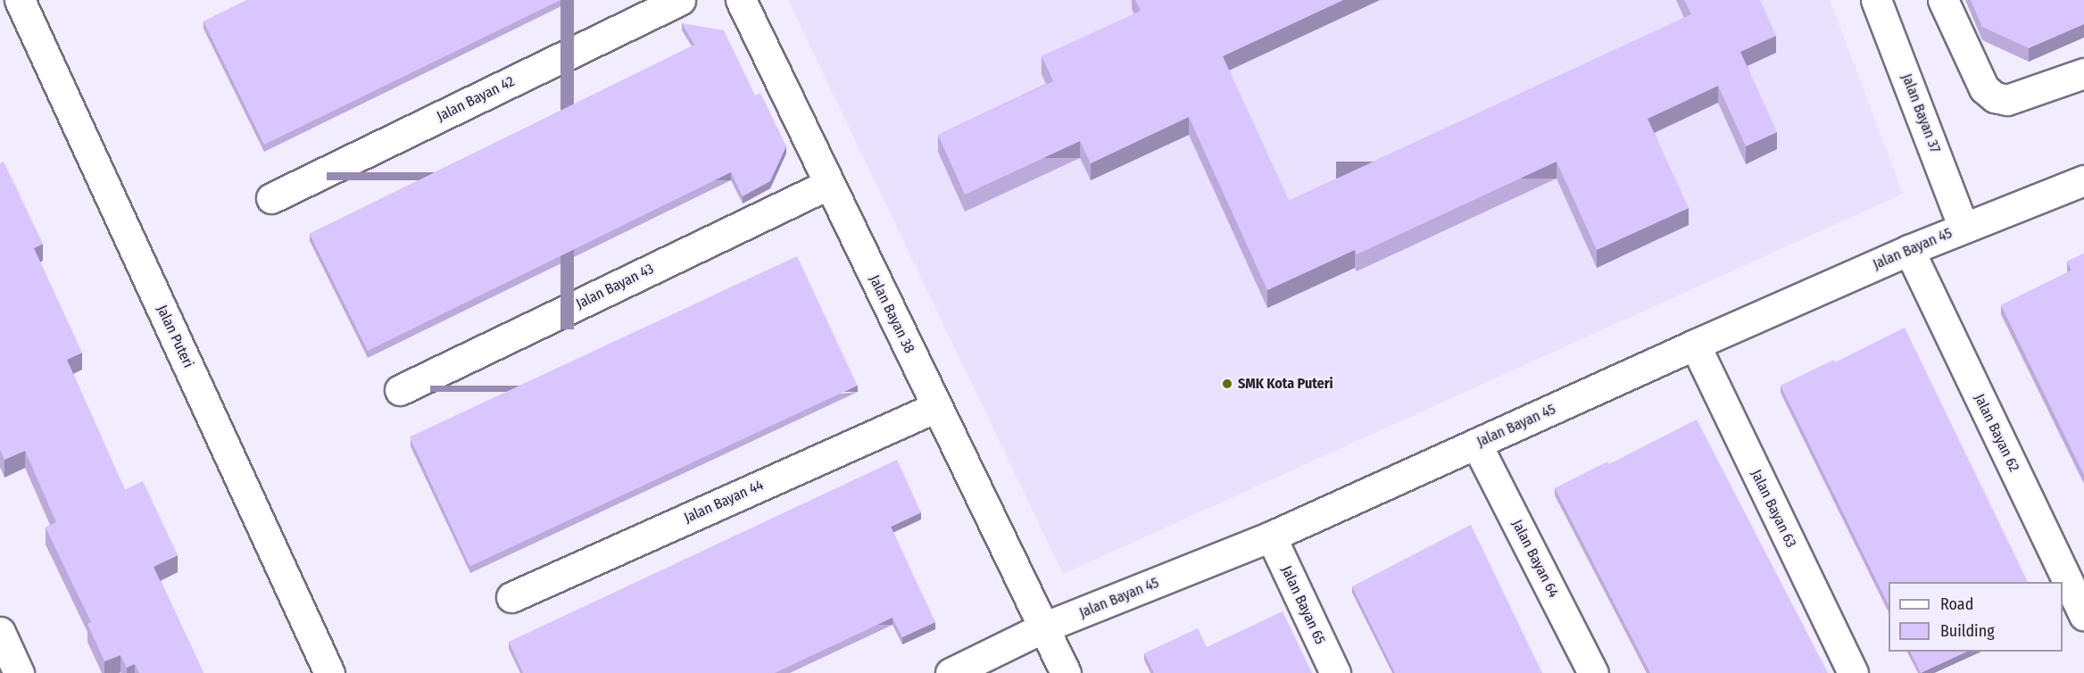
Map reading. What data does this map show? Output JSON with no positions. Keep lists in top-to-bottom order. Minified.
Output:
{"streets":{"street":["Jalan Bayan 42","Jalan Bayan 37","Jalan Bayan 45","Jalan Bayan 43","Jalan Bayan 38","Jalan Puteri","Jalan Bayan 62","Jalan Bayan 44","Jalan Bayan 63","Jalan Bayan 64","Jalan Bayan 65"]},"crossings":[["Jalan Bayan 37","Jalan Bayan 45"],["Jalan Bayan 45","Jalan Bayan 38"],["Jalan Bayan 45","Jalan Bayan 62"],["Jalan Bayan 45","Jalan Bayan 63"],["Jalan Bayan 45","Jalan Bayan 64"],["Jalan Bayan 45","Jalan Bayan 65"],["Jalan Bayan 43","Jalan Bayan 38"],["Jalan Bayan 38","Jalan Bayan 44"]],"places":["SMK Kota Puteri"],"legend":["Road","Building"]}
